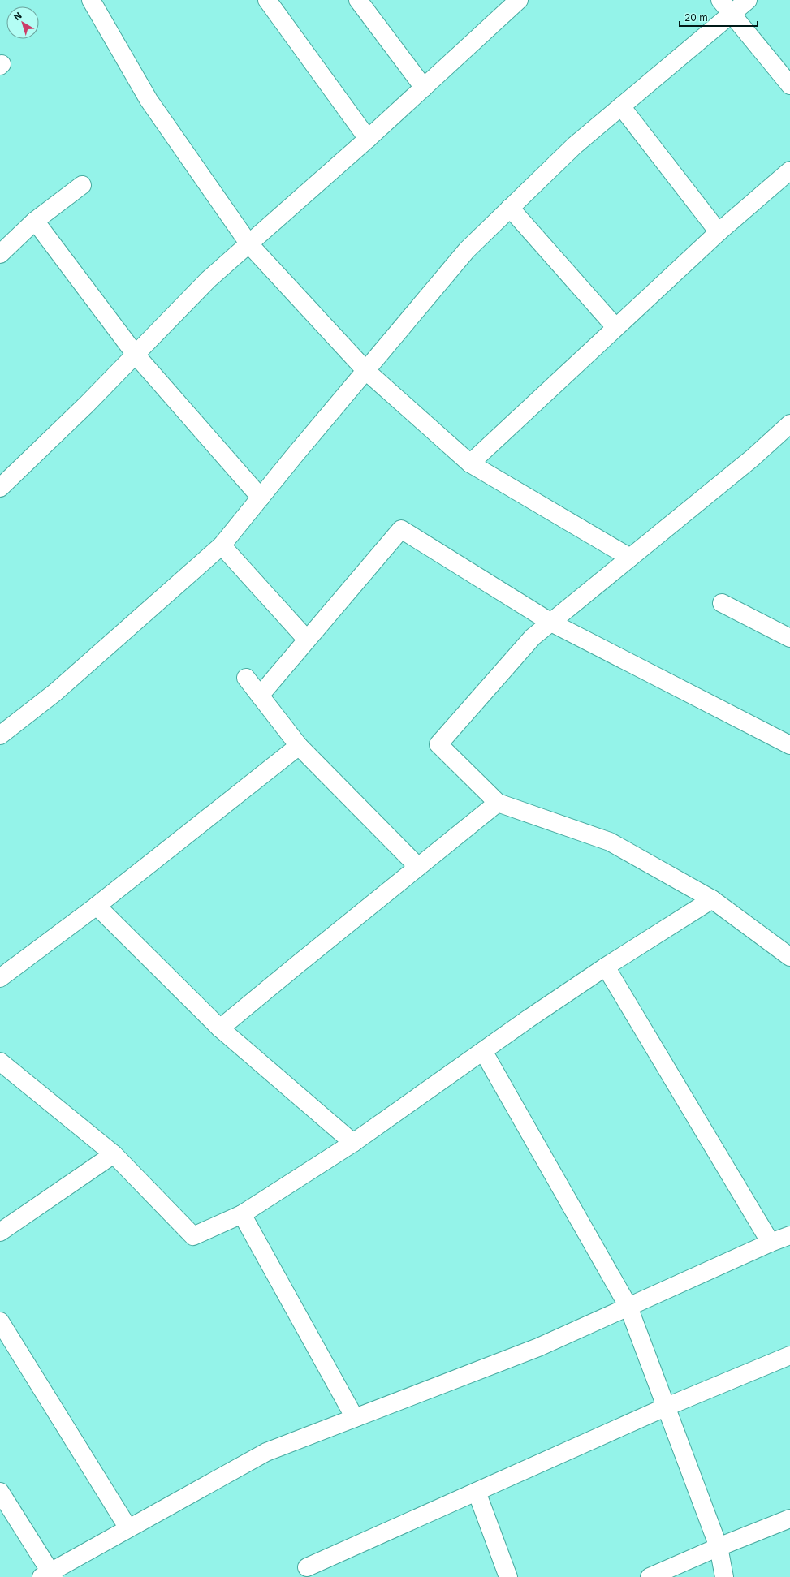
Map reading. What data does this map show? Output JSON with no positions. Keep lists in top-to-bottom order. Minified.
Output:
{"scale_bar":"20 m","north":"top left"}
